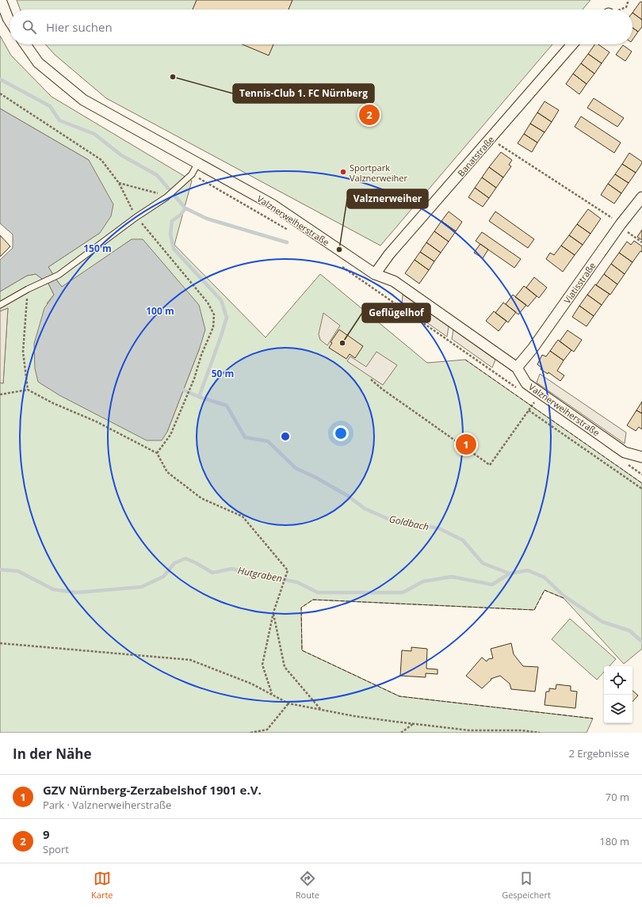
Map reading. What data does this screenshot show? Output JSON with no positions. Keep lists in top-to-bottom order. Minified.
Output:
{"streets":{"street":["Banatstraße","Valznerweiherstraße","Viatisstraße"]},"crossings":[["Banatstraße","Valznerweiherstraße"],["Valznerweiherstraße","Viatisstraße"]],"water":["Goldbach","Hutgraben"],"places":["Tennis-Club 1. FC Nürnberg","Sportpark Valznerweiher","Valznerweiher","Geflügelhof"],"page":{"search":"Hier suchen","pins":["2","1"],"heading":["In der Nähe","2 Ergebnisse"],"list":[{"mark":"1","name":"GZV Nürnberg-Zerzabelshof 1901 e.V.","note":"Park · Valznerweiherstraße","value":"70 m"},{"mark":"2","name":"9","note":"Sport","value":"180 m"}],"nav":["Karte","Route","Gespeichert"]},"rings":["150 m","100 m","50 m"]}
